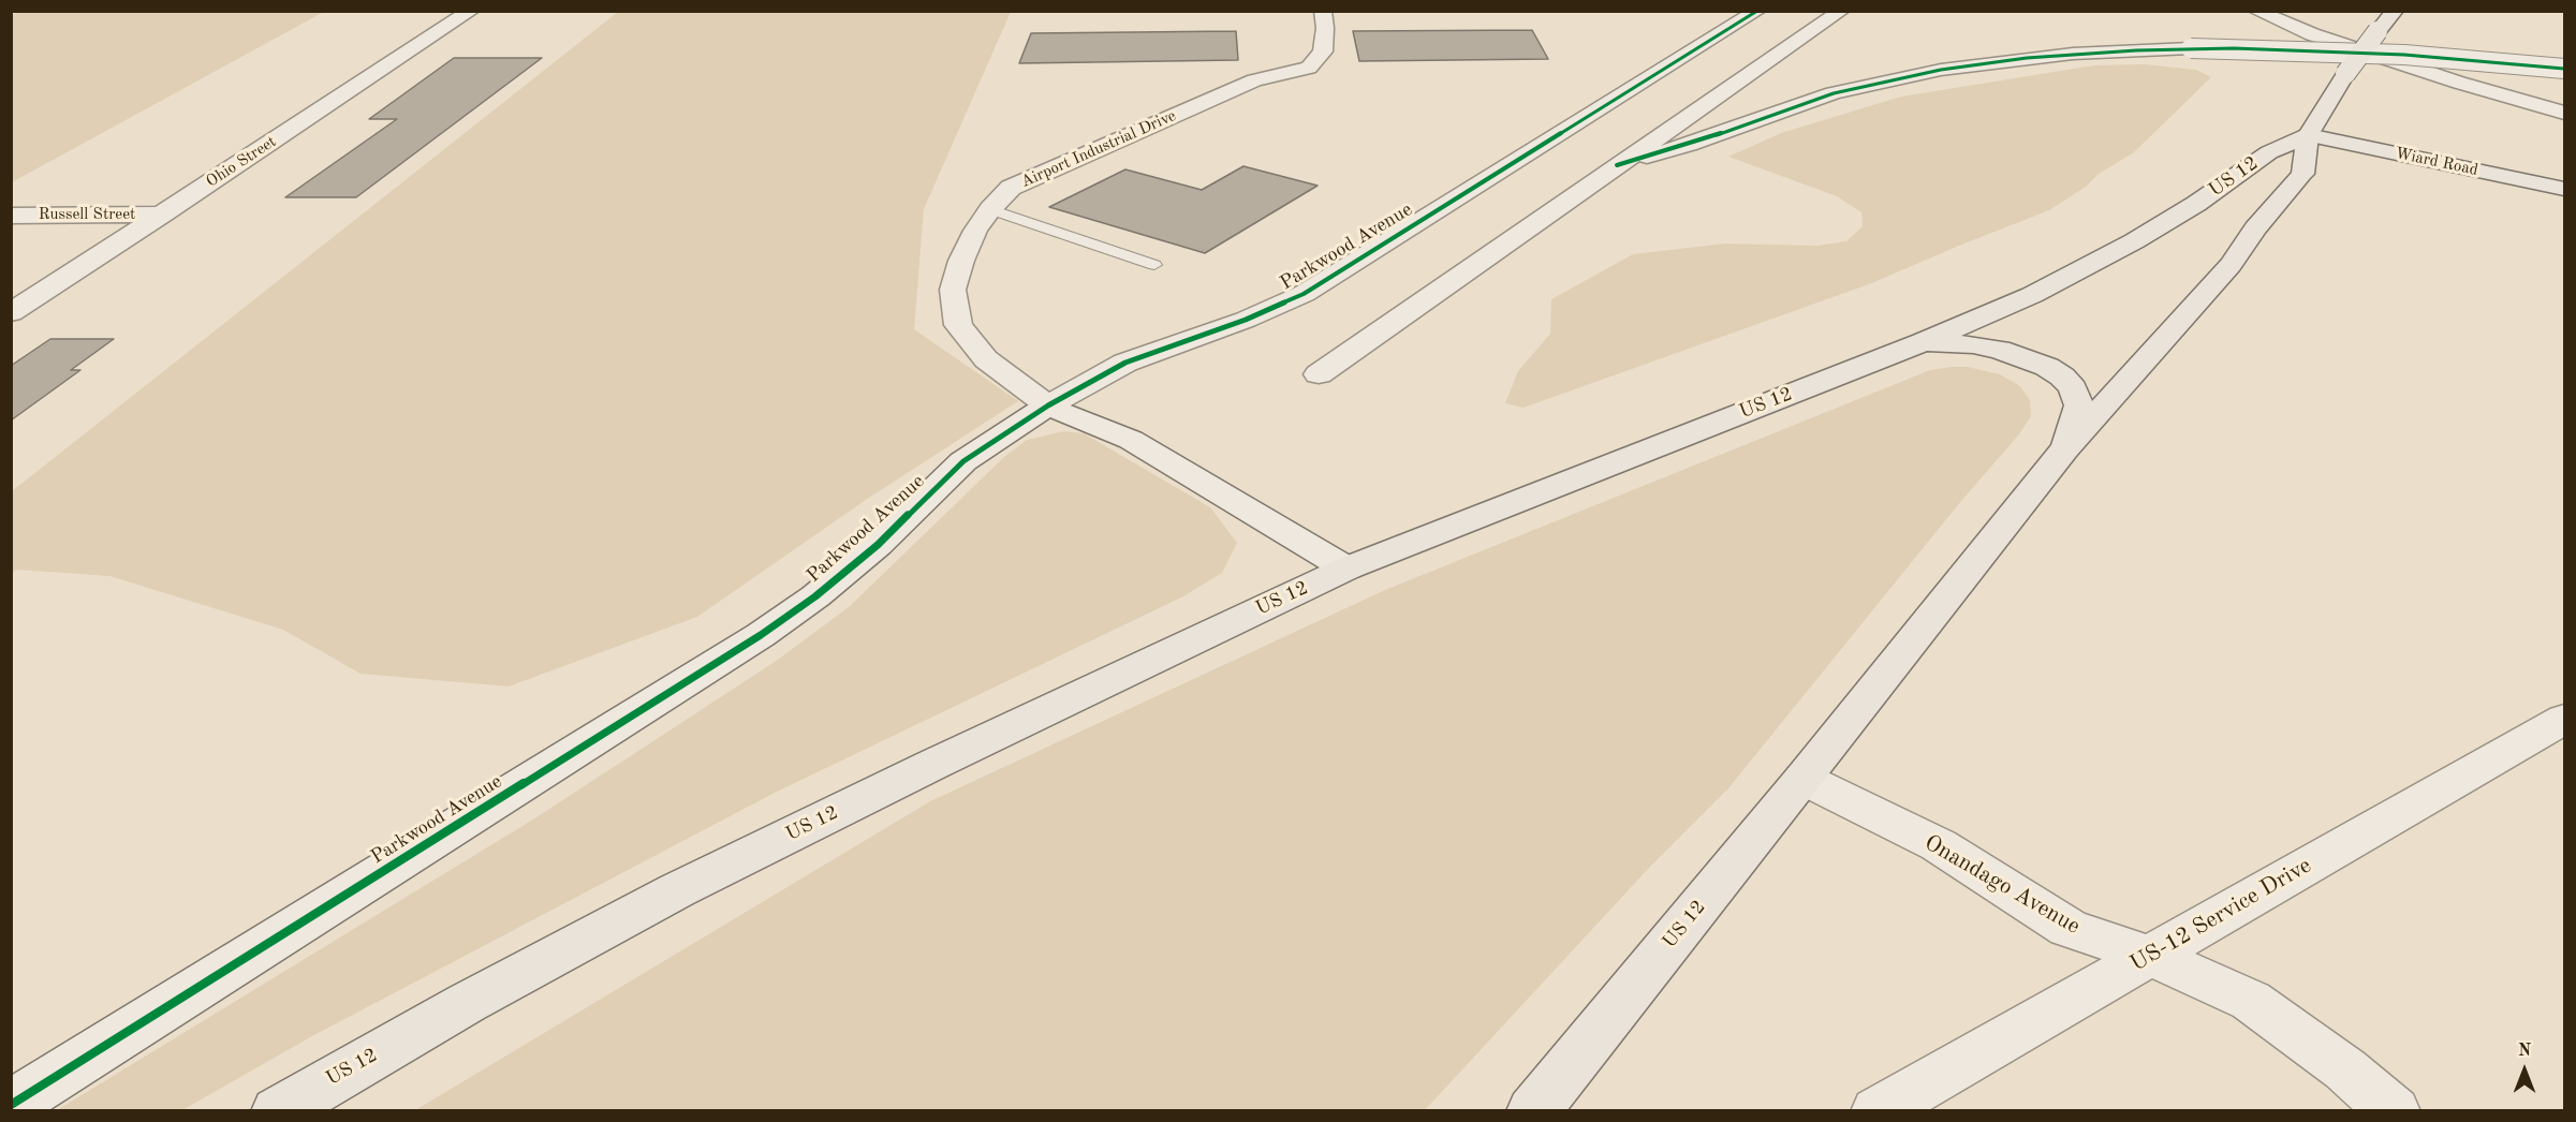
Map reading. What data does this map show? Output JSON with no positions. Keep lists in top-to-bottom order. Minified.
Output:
{"streets":{"main road":["Wiard Road","US 12"],"street":["Airport Industrial Drive","Ohio Street","Russell Street","Parkwood Avenue","Onandago Avenue","US-12 Service Drive"]},"crossings":[["Airport Industrial Drive","US 12"],["Airport Industrial Drive","Parkwood Avenue"],["Ohio Street","Russell Street"],["Wiard Road","US 12"],["US 12","Onandago Avenue"],["Onandago Avenue","US-12 Service Drive"]],"north":"top"}
